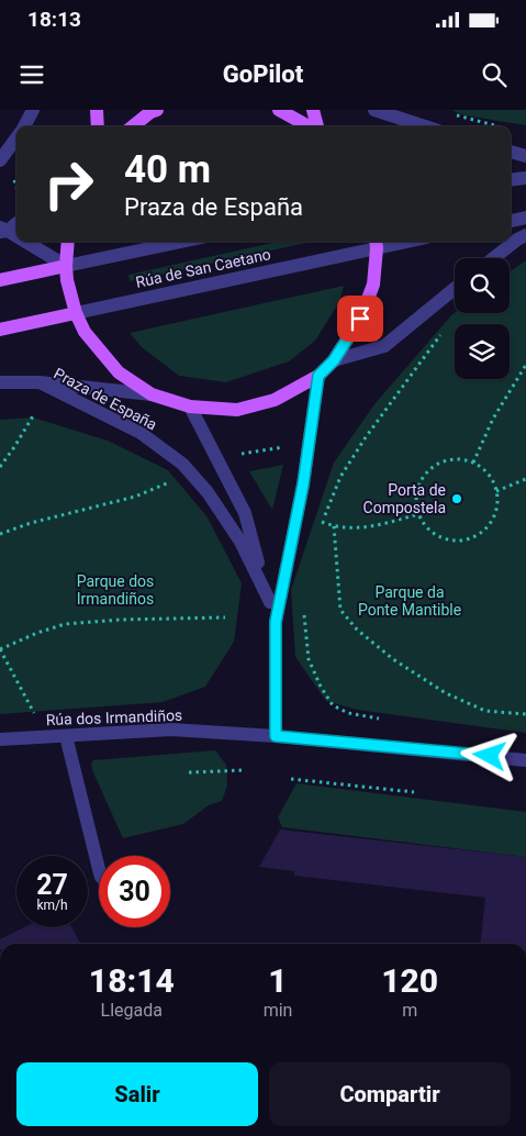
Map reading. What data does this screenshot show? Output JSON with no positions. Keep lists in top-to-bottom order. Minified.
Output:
{"streets":{"main road":["Praza de España"],"street":["Rúa de San Caetano","Rúa dos Irmandiños"]},"crossings":[["Rúa de San Caetano","Praza de España"],["Praza de España","Rúa dos Irmandiños"]],"parks":["Parque dos Irmandiños","Parque da Ponte Mantible"],"places":["Porta de Compostela"],"page":{"status":"18:13","header":"GoPilot","turn":["40 m","Praza de España"],"speed":"27 km/h","limit":"30","eta":["18:14","Llegada","1","min","120","m"],"buttons":["Salir","Compartir"]}}
